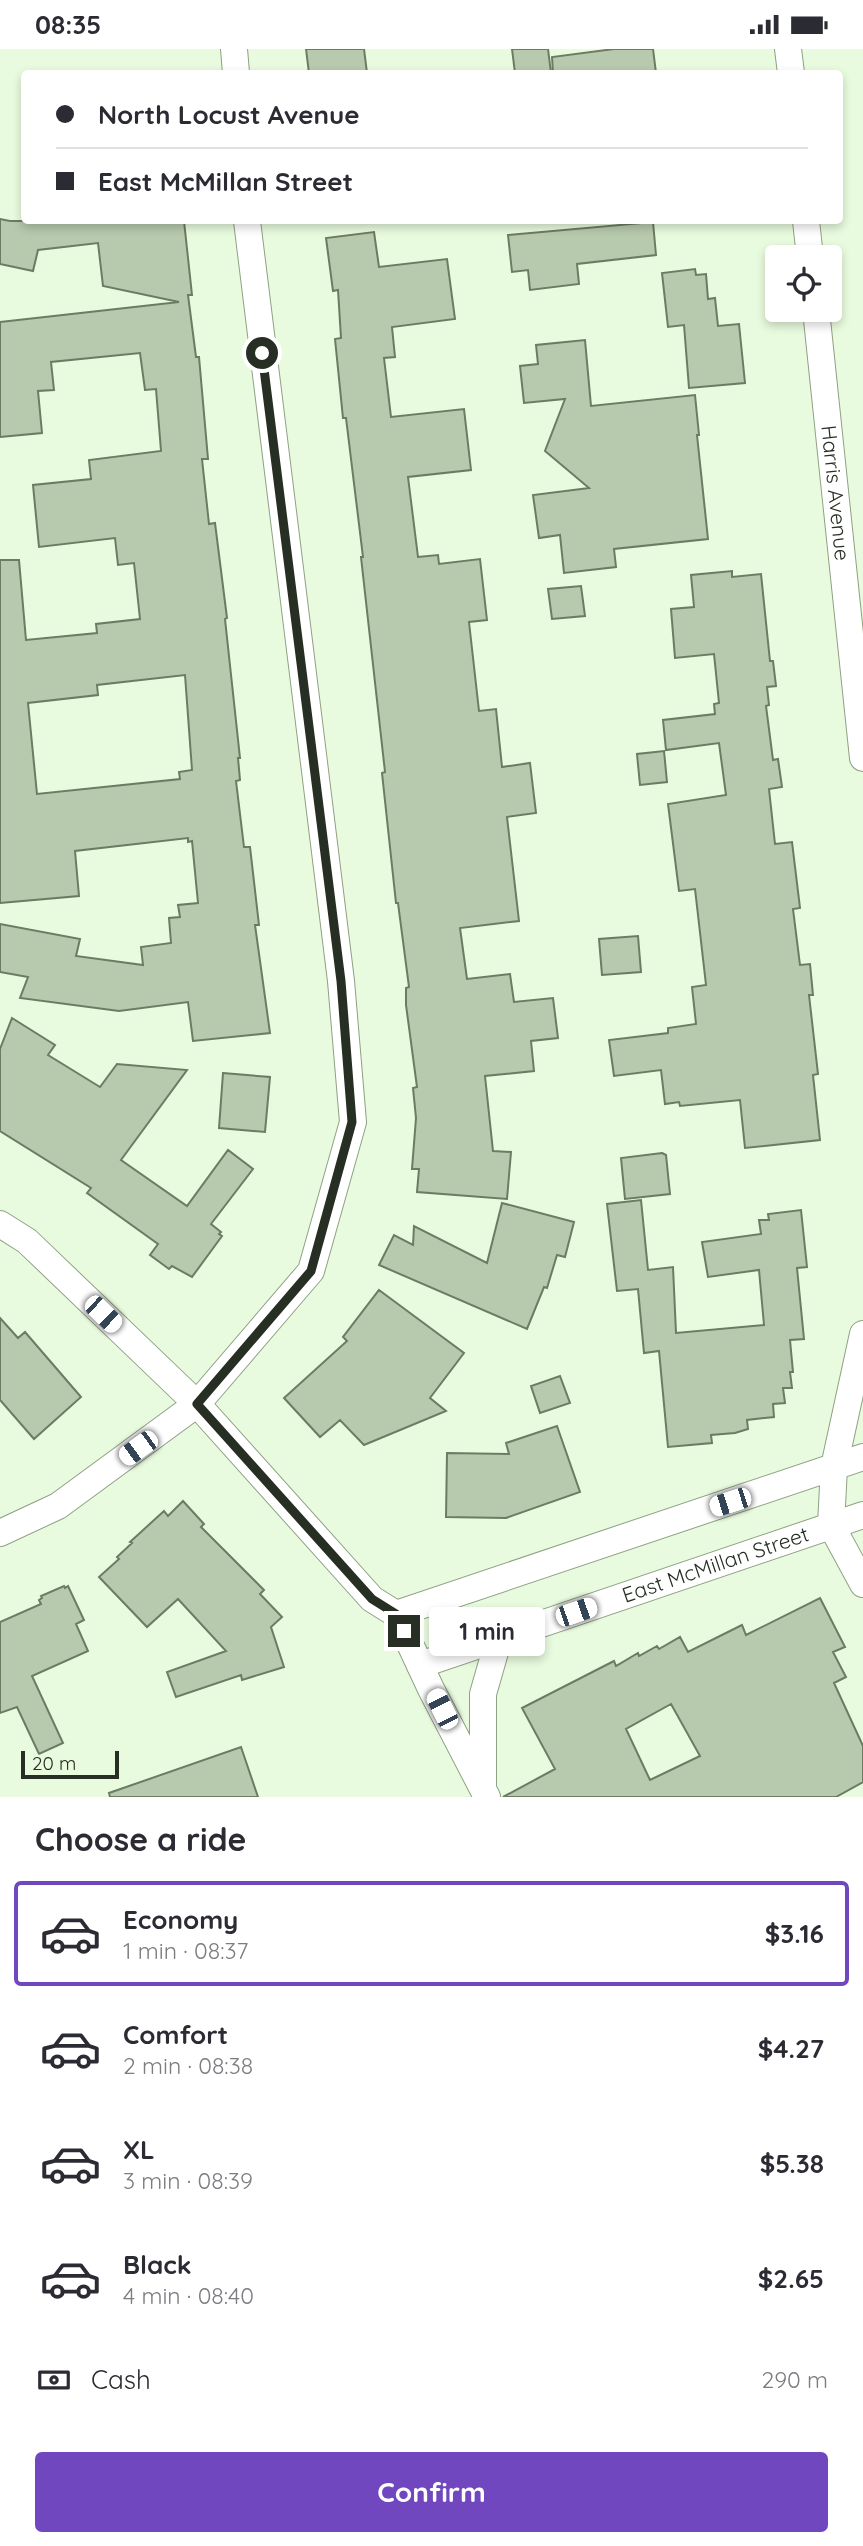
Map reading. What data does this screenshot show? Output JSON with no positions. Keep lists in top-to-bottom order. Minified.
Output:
{"streets":{"street":["Harris Avenue","East McMillan Street"]},"scale_bar":"20 m","page":{"status":"08:35","banner":["North Locust Avenue","East McMillan Street"],"bubble":"1 min","scale":"20 m","heading":"Choose a ride","list":[{"name":"Economy","note":"1 min · 08:37","value":"$3.16"},{"name":"Comfort","note":"2 min · 08:38","value":"$4.27"},{"name":"XL","note":"3 min · 08:39","value":"$5.38"},{"name":"Black","note":"4 min · 08:40","value":"$2.65"}],"pay":["Cash","290 m"],"buttons":"Confirm"}}
